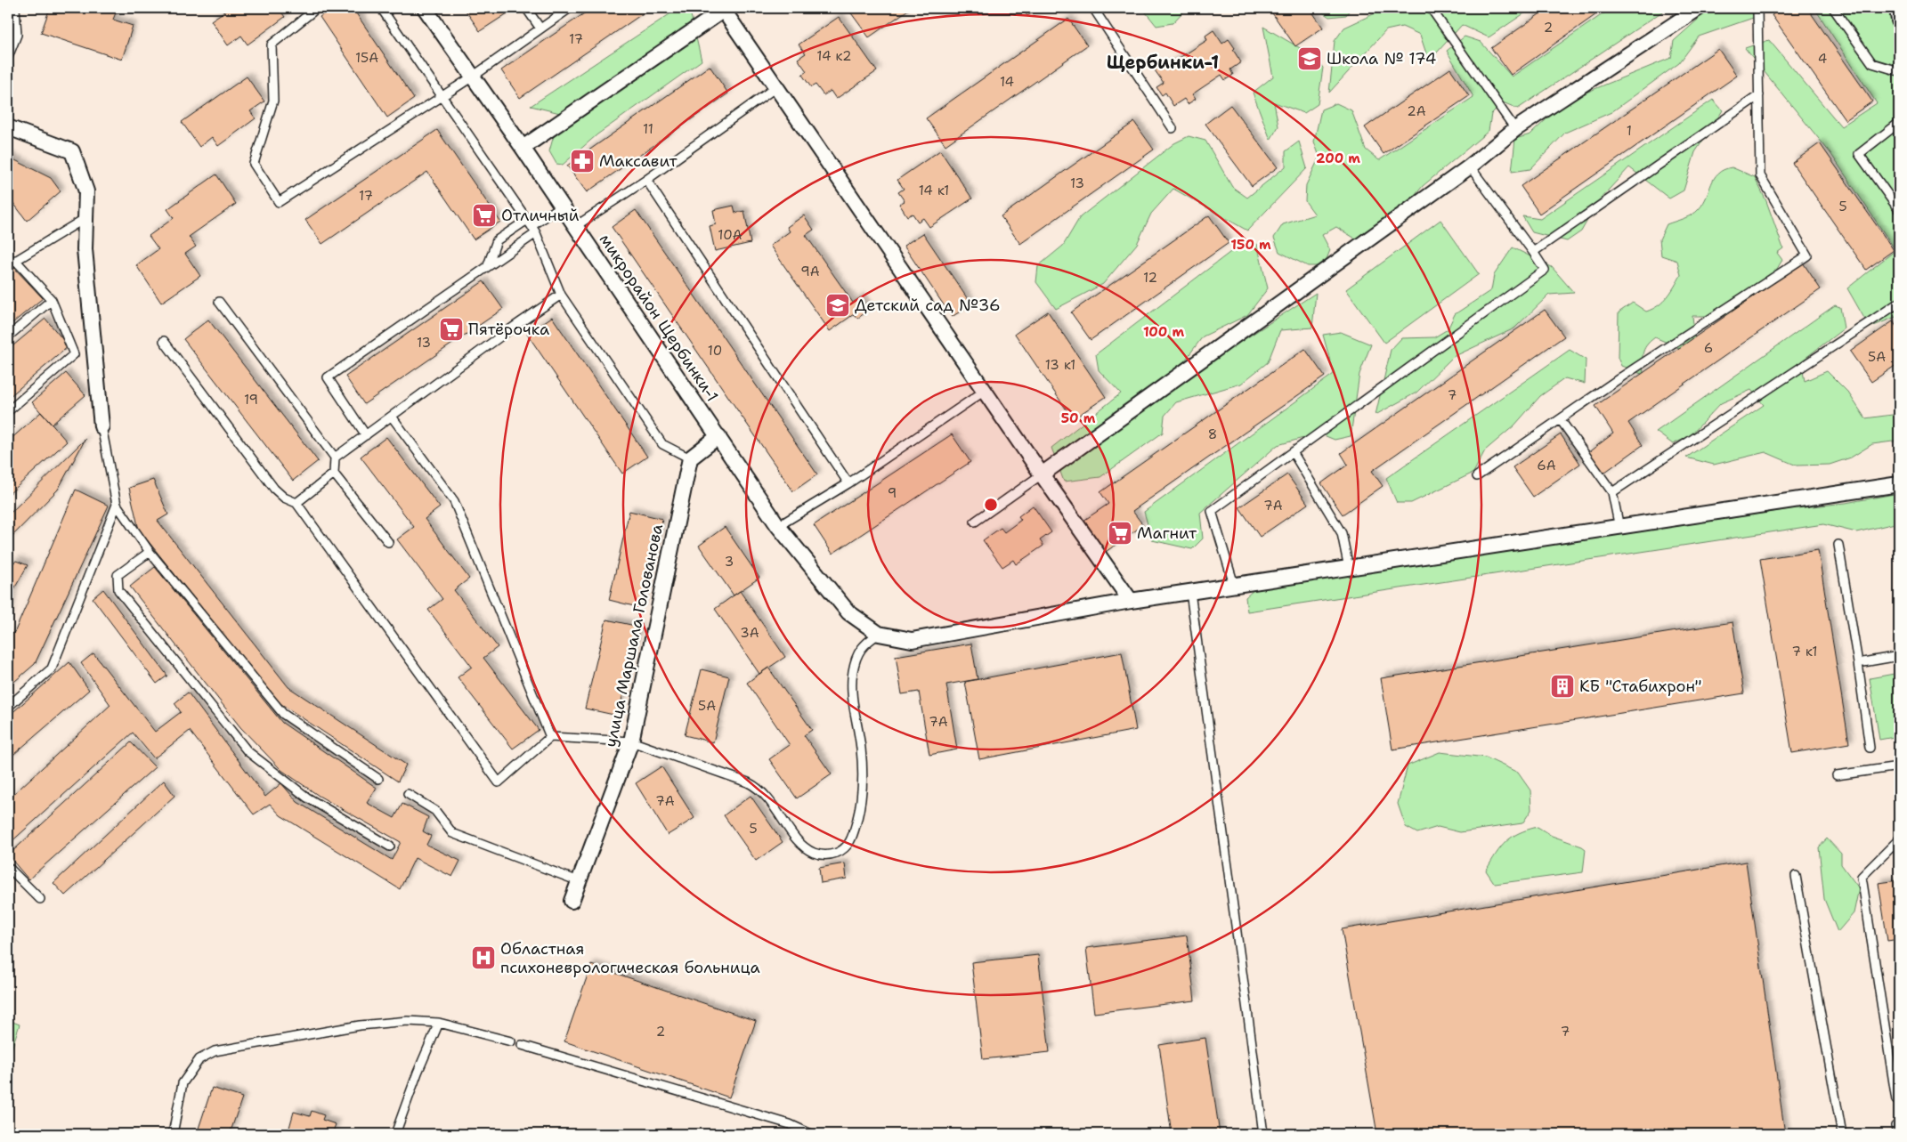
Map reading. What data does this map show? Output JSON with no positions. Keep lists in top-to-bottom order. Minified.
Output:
{"streets":{"street":["микрорайон Щербинки-1","улица Маршала Голованова"]},"districts":["Щербинки-1"],"places":{"school or university":["Школа № 174","Детский сад №36"],"pharmacy":["Максавит"],"supermarket":["Отличный","Пятёрочка","Магнит"],"building":["КБ \"Стабихрон\""],"hospital":["Областная психоневрологическая больница"]},"house_numbers":["2","17","14 к2","15А","4","14","2А","11","1","13","14 к1","17","5","10А","9А","12","13","6","10","5А","13 к1","7","19","8","6А","9","7А","3","3А","7 к1","5А","7А","7А","5","2","7"],"rings":["200 m","150 m","100 m","50 m"]}
